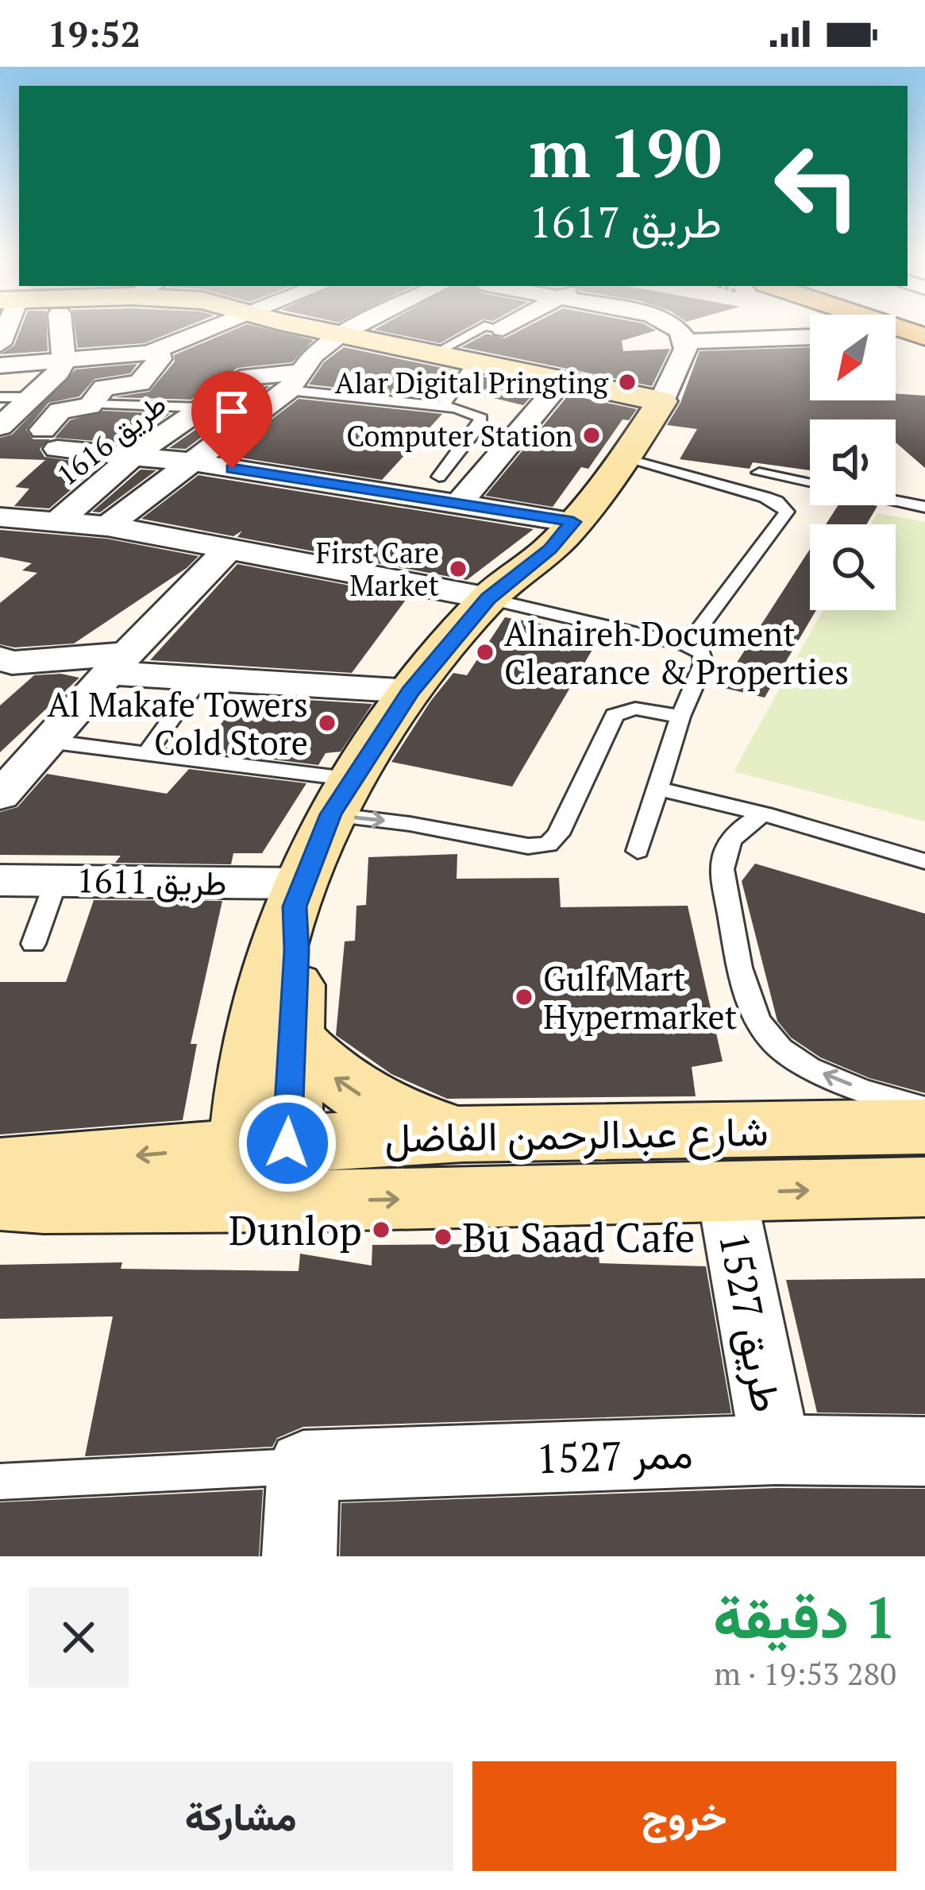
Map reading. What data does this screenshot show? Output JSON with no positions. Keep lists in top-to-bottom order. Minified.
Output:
{"streets":{"street":["طريق 1616","طريق 1611","شارع عبدالرحمن الفاضل","طريق 1527","ممر 1527"]},"crossings":[["شارع عبدالرحمن الفاضل","طريق 1527"],["طريق 1527","ممر 1527"]],"places":["Alar Digital Pringting","Computer Station","First Care Market","Alnaireh Document Clearance & Properties","Al Makafe Towers Cold Store","Gulf Mart Hypermarket","Dunlop","Bu Saad Cafe"],"north":"bottom left","page":{"status":"19:52","turn":["190 m","طريق 1617"],"heading":["1 دقيقة","280 m · 19:53"],"buttons":["خروج","مشاركة"]}}
